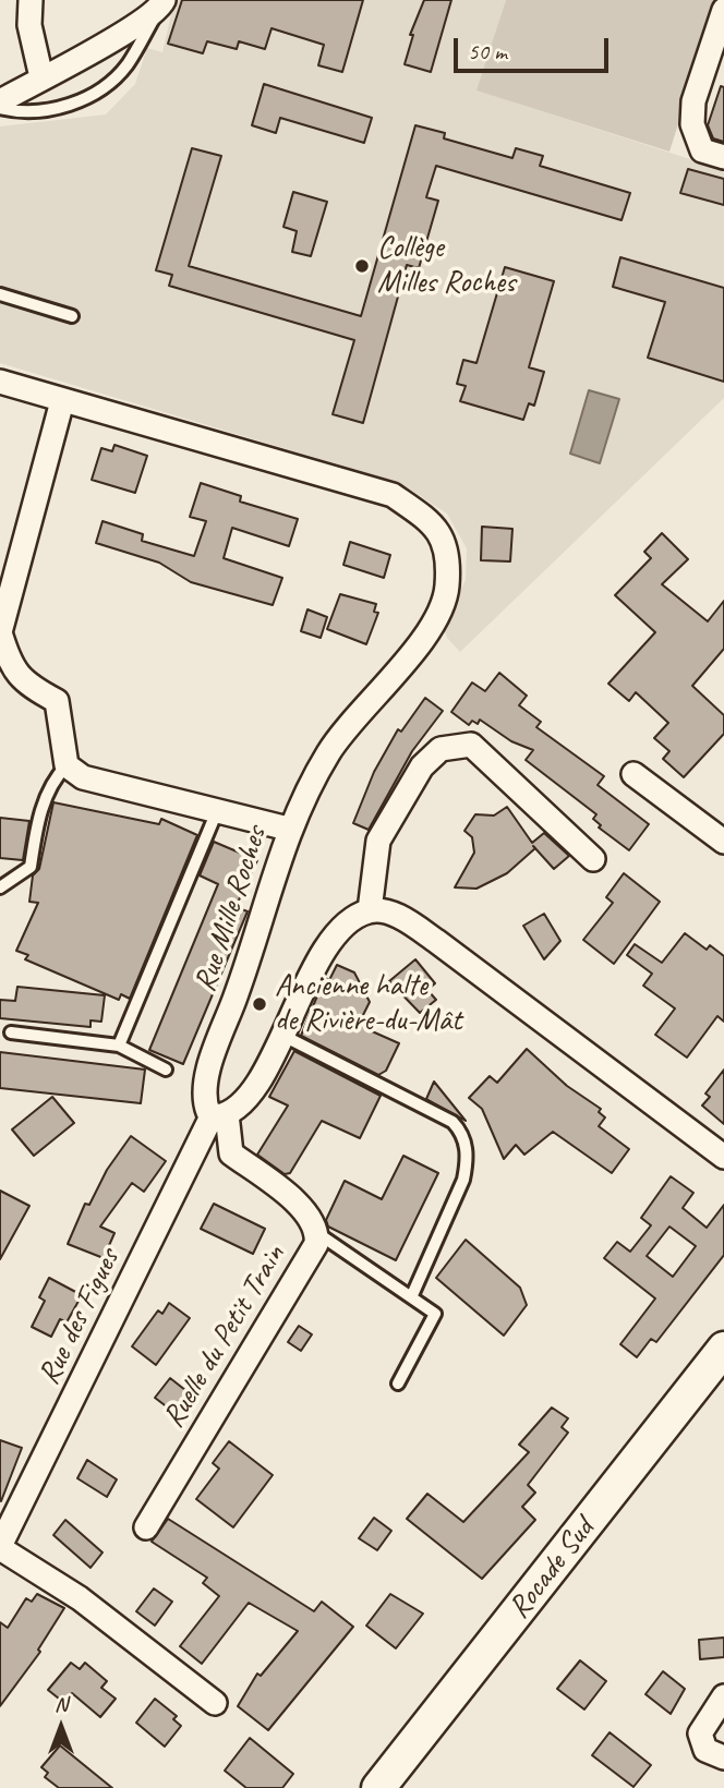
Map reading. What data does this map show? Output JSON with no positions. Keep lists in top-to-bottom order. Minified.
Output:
{"streets":{"main road":["Rocade Sud"],"street":["Rue Mille Roches","Rue des Figues","Ruelle du Petit Train"]},"crossings":[["Rue Mille Roches","Rue des Figues"],["Rue Mille Roches","Ruelle du Petit Train"],["Rue des Figues","Ruelle du Petit Train"]],"places":["Collège Milles Roches","Ancienne halte de Rivière-du-Mât"],"scale_bar":"50 m","north":"top"}
